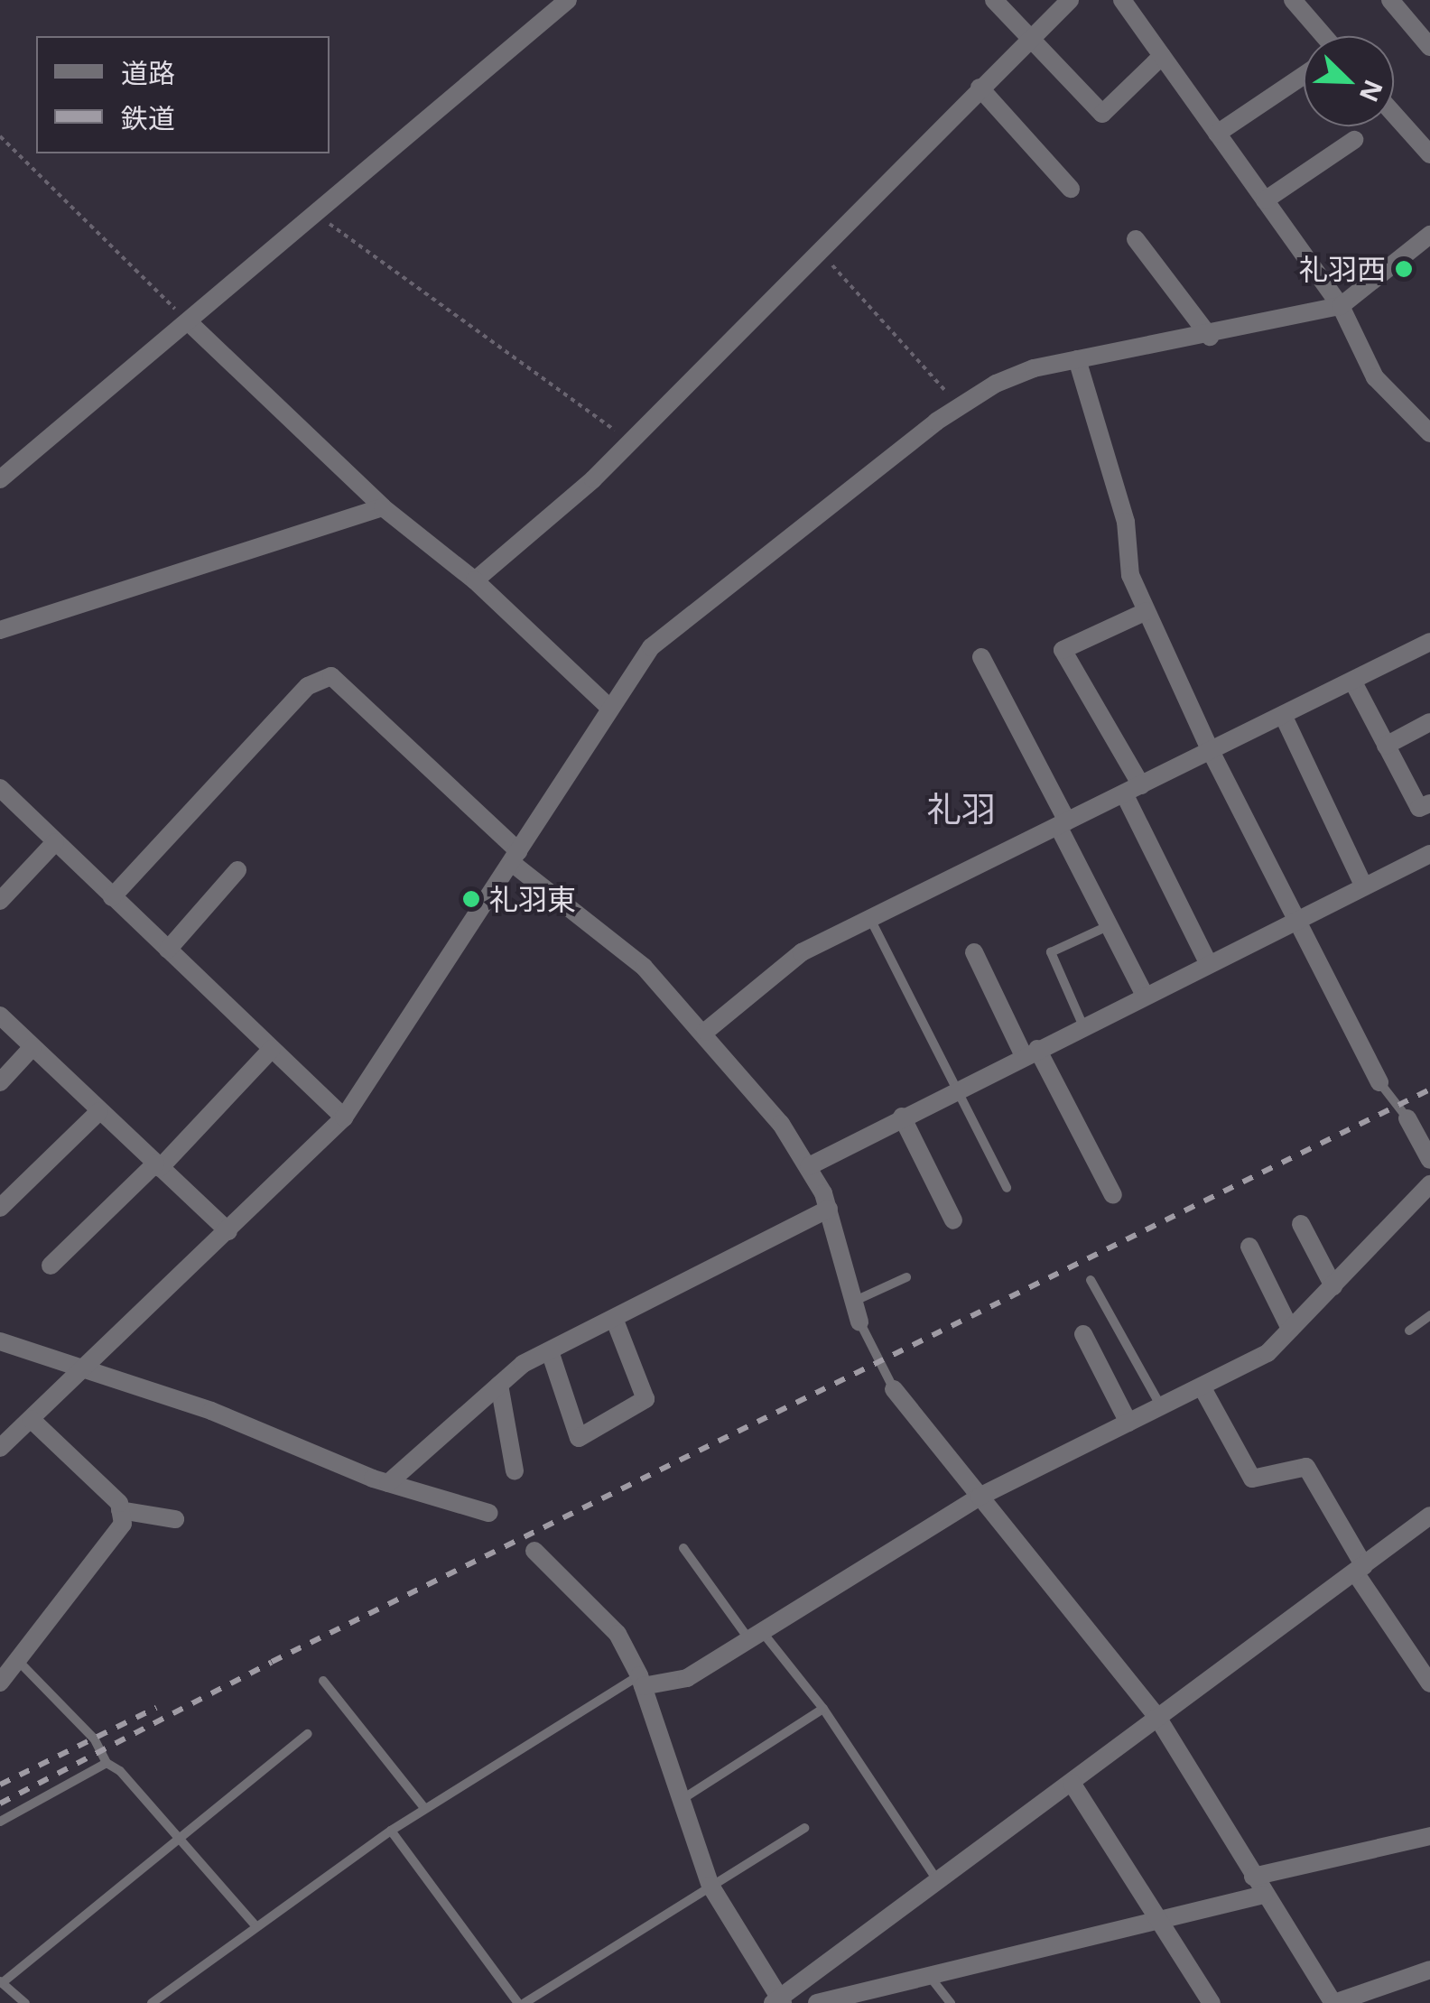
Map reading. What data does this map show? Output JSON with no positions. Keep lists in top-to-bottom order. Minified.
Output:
{"districts":["礼羽"],"places":["礼羽西","礼羽東"],"legend":["道路","鉄道"],"north":"bottom right"}
